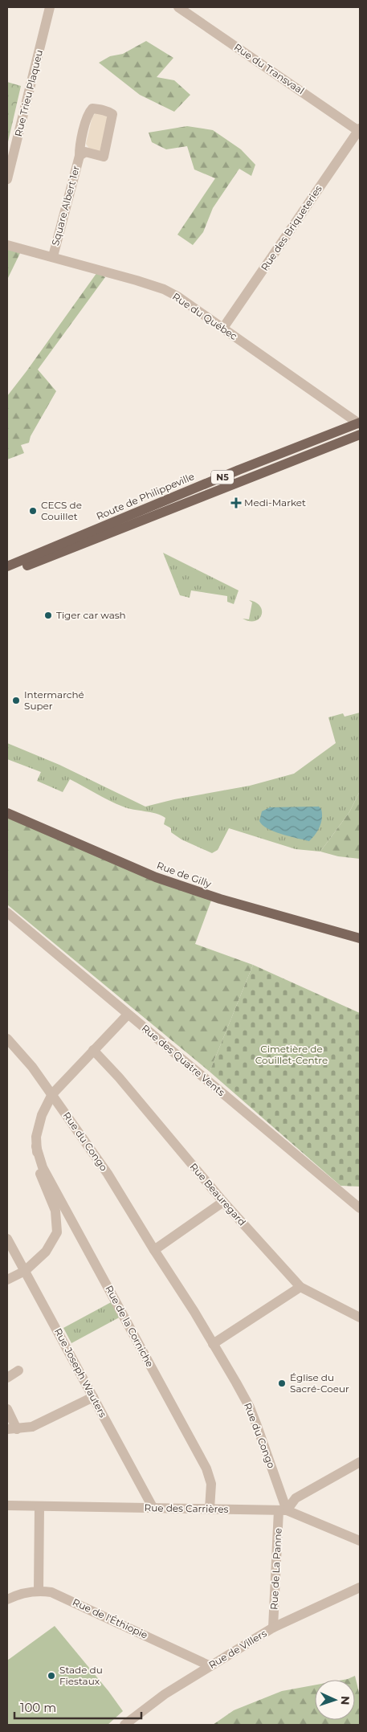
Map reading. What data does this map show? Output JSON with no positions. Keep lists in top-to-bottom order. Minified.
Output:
{"streets":{"main road":["N5","Route de Philippeville","Rue de Gilly"],"street":["Rue du Transvaal","Rue Trieu Plaqueu","Square Albert 1er","Rue des Briqueteries","Rue du Québec","Rue des Quatre Vents","Rue du Congo","Rue Beauregard","Rue de la Corniche","Rue Joseph Wauters","Rue des Carrières","Rue de La Panne","Rue de l'Éthiopie","Rue de Villers"]},"crossings":[["Rue du Transvaal","Rue des Briqueteries"],["Square Albert 1er","Rue du Québec"],["Rue des Briqueteries","Rue du Québec"],["Rue du Québec","Route de Philippeville"],["Rue du Congo","Rue des Carrières"],["Rue du Congo","Rue de La Panne"],["Rue de la Corniche","Rue des Carrières"],["Rue Joseph Wauters","Rue des Carrières"],["Rue des Carrières","Rue de La Panne"],["Rue de La Panne","Rue de Villers"],["Rue de l'Éthiopie","Rue de Villers"]],"parks":["Cimetière de Couillet-Centre"],"places":{"health":["Medi-Market"],"other":["CECS de Couillet","Tiger car wash","Intermarché Super","Église du Sacré-Coeur","Stade du Fiestaux"]},"scale_bar":"100 m","north":"right"}
